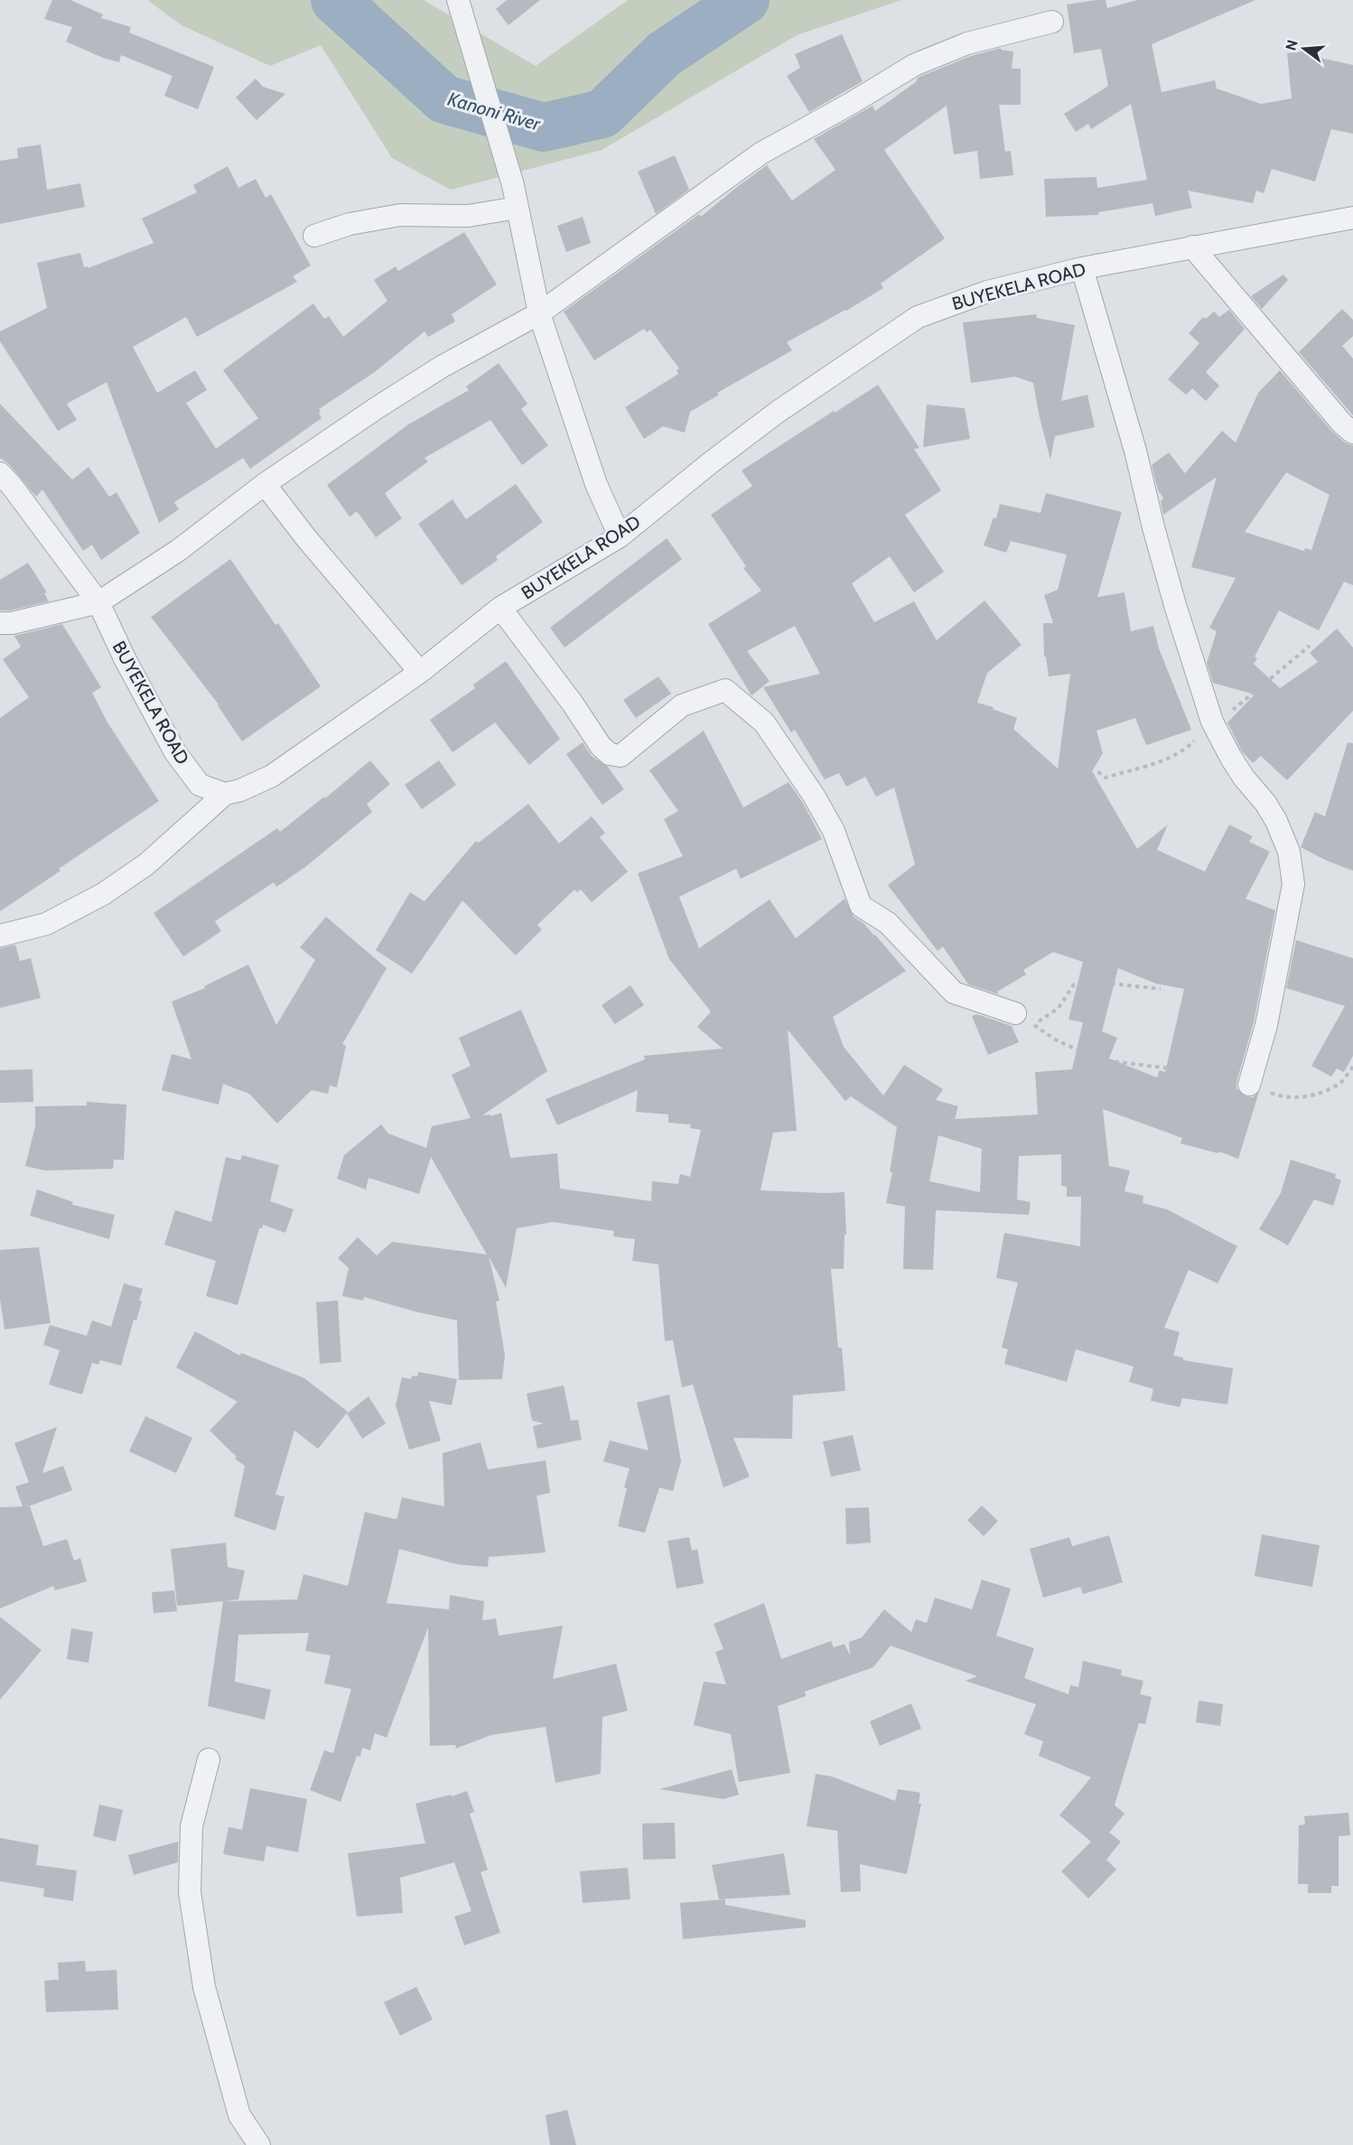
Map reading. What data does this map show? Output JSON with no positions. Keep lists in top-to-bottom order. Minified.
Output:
{"streets":{"street":["BUYEKELA ROAD"]},"water":["Kanoni River"],"north":"left"}
